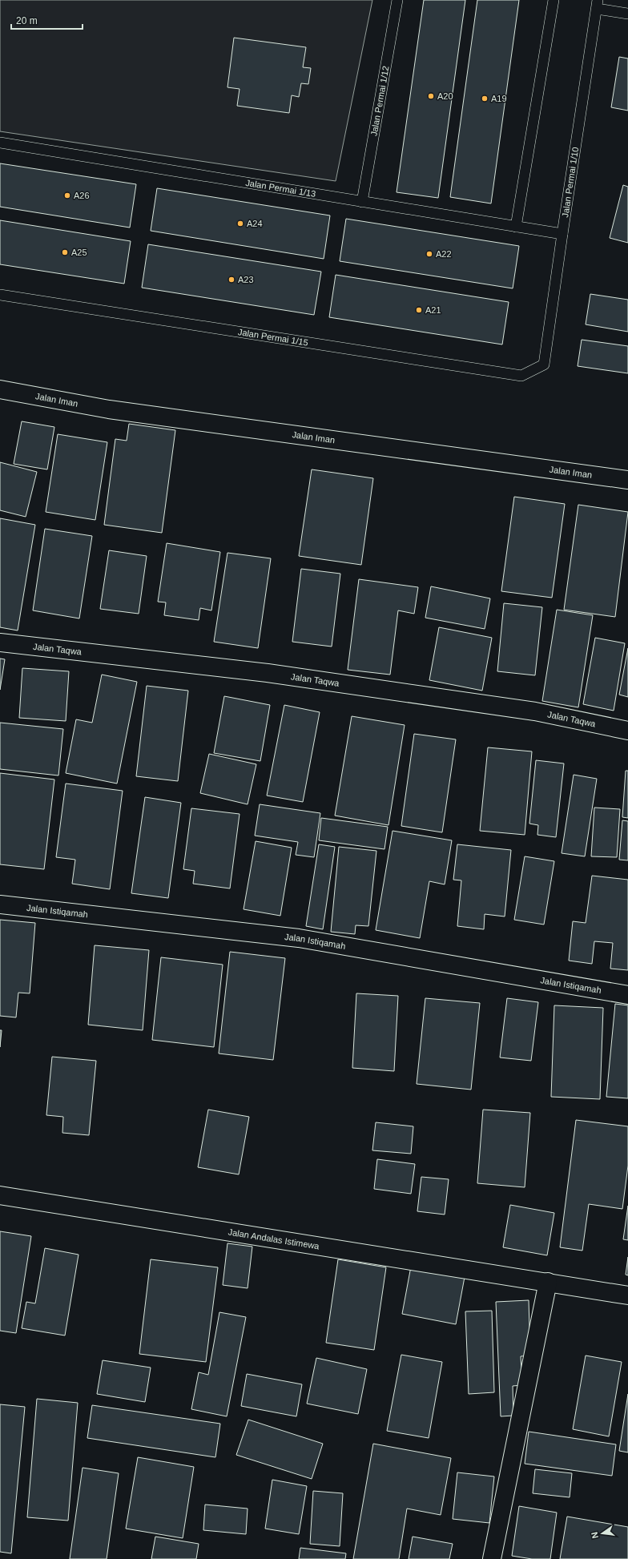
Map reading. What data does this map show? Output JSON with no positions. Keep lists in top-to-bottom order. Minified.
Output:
{"streets":{"street":["Jalan Iman","Jalan Taqwa","Jalan Istiqamah","Jalan Andalas Istimewa"],"lane":["Jalan Permai 1/12","Jalan Permai 1/10","Jalan Permai 1/13","Jalan Permai 1/15"]},"crossings":[["Jalan Permai 1/12","Jalan Permai 1/13"],["Jalan Permai 1/10","Jalan Permai 1/13"],["Jalan Permai 1/10","Jalan Permai 1/15"]],"places":["A20","A19","A26","A24","A25","A22","A23","A21"],"scale_bar":"20 m","north":"left"}
